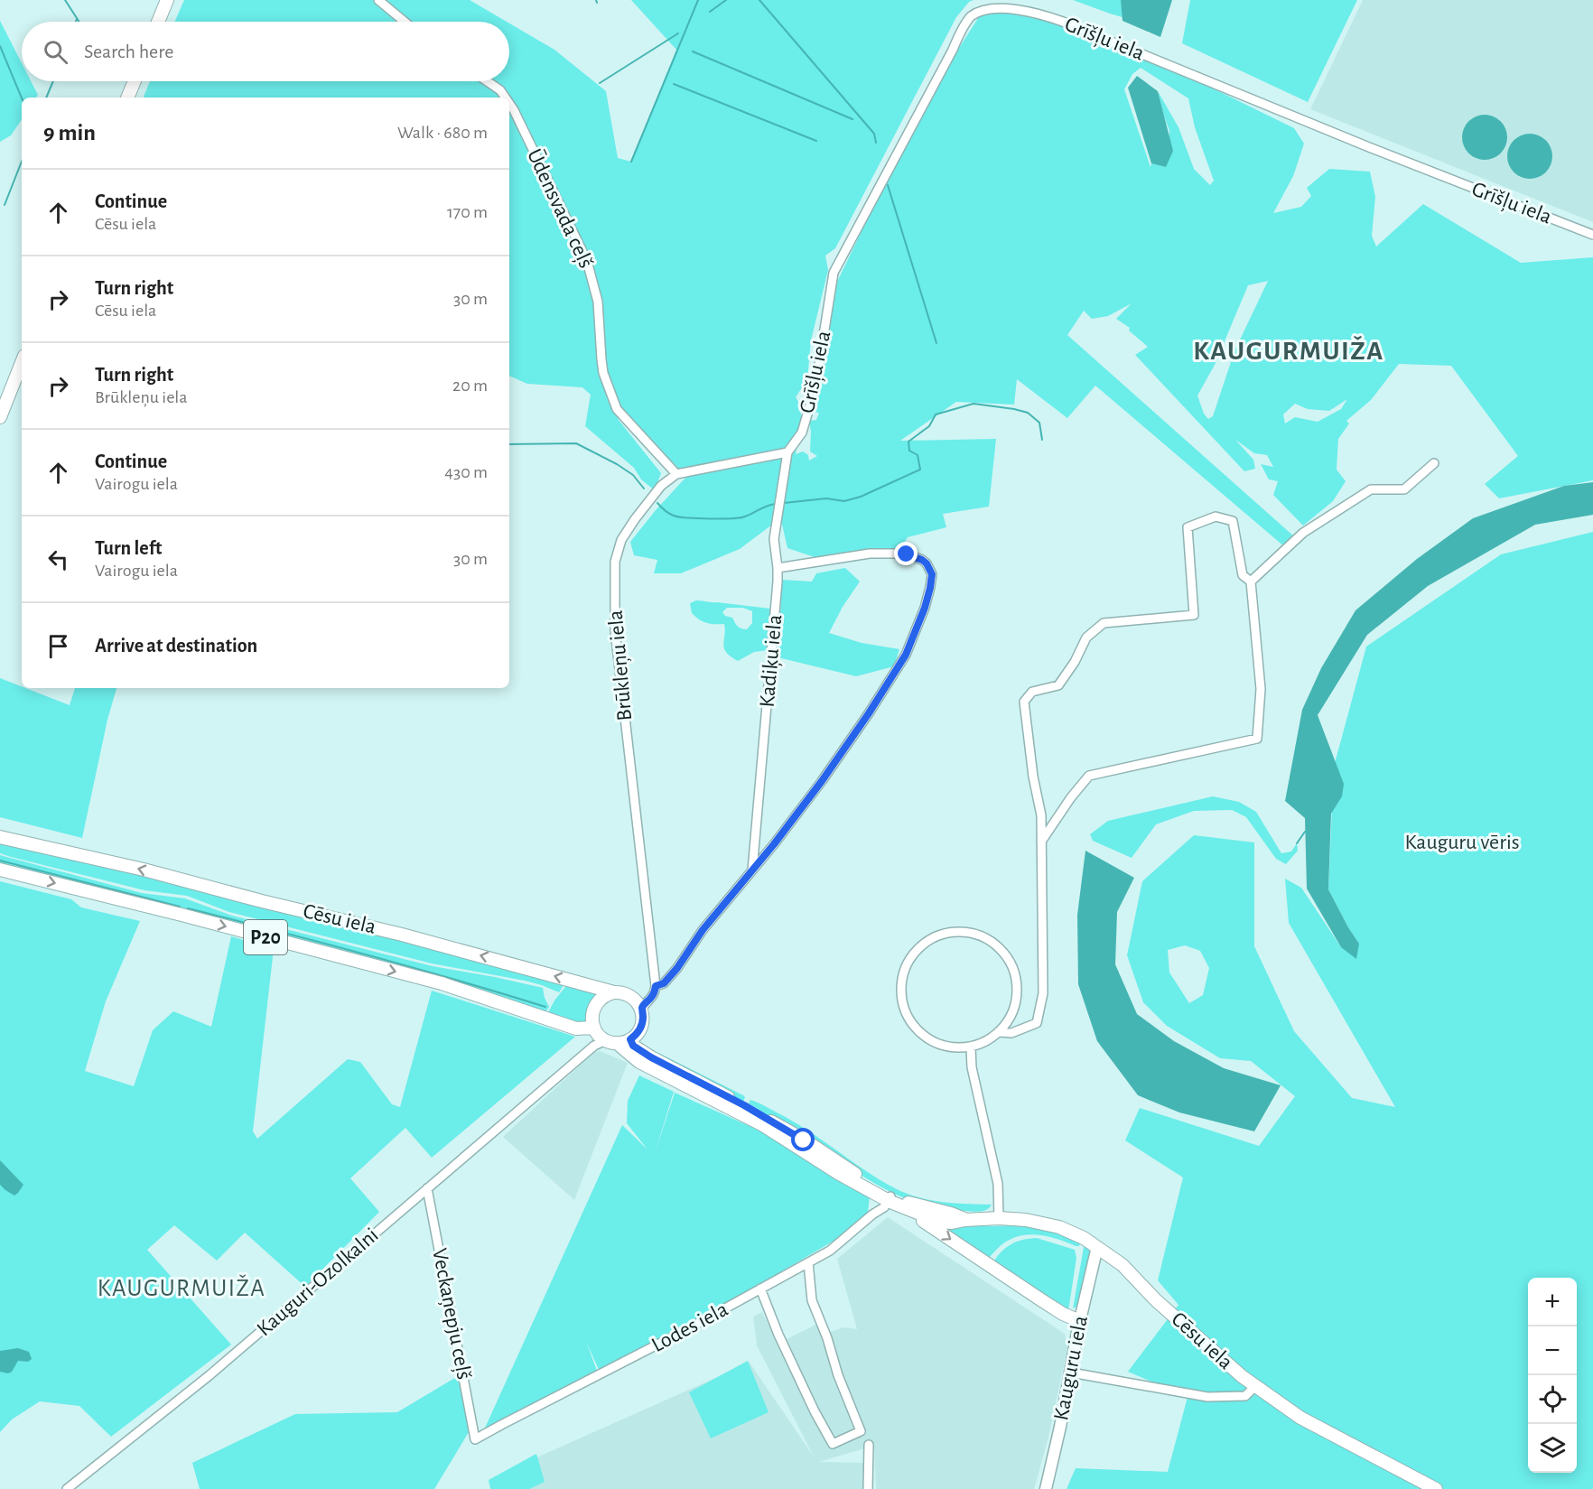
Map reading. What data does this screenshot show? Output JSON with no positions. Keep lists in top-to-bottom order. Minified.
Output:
{"streets":{"main road":["Cēsu iela","P20","Kauguru iela"],"street":["Grīšļu iela","Ūdensvada ceļš","Kadiķu iela","Brūkleņu iela","Kauguri-Ozolkalni","Veckaņepju ceļš","Lodes iela"]},"crossings":[["Grīšļu iela","Kadiķu iela"],["Ūdensvada ceļš","Brūkleņu iela"],["Cēsu iela","Kauguri-Ozolkalni"],["Cēsu iela","Lodes iela"],["Cēsu iela","Kauguru iela"],["Kauguri-Ozolkalni","Veckaņepju ceļš"],["Veckaņepju ceļš","Lodes iela"]],"districts":["KAUGURMUIŽA","KAUGURMUIŽA"],"parks":["Kauguru vēris"],"page":{"search":"Search here","heading":["9 min","Walk · 680 m"],"list":[["Continue","Cēsu iela","170 m"],["Turn right","Cēsu iela","30 m"],["Turn right","Brūkleņu iela","20 m"],["Continue","Vairogu iela","430 m"],["Turn left","Vairogu iela","30 m"],"Arrive at destination"],"map_buttons":["+","−"]}}
